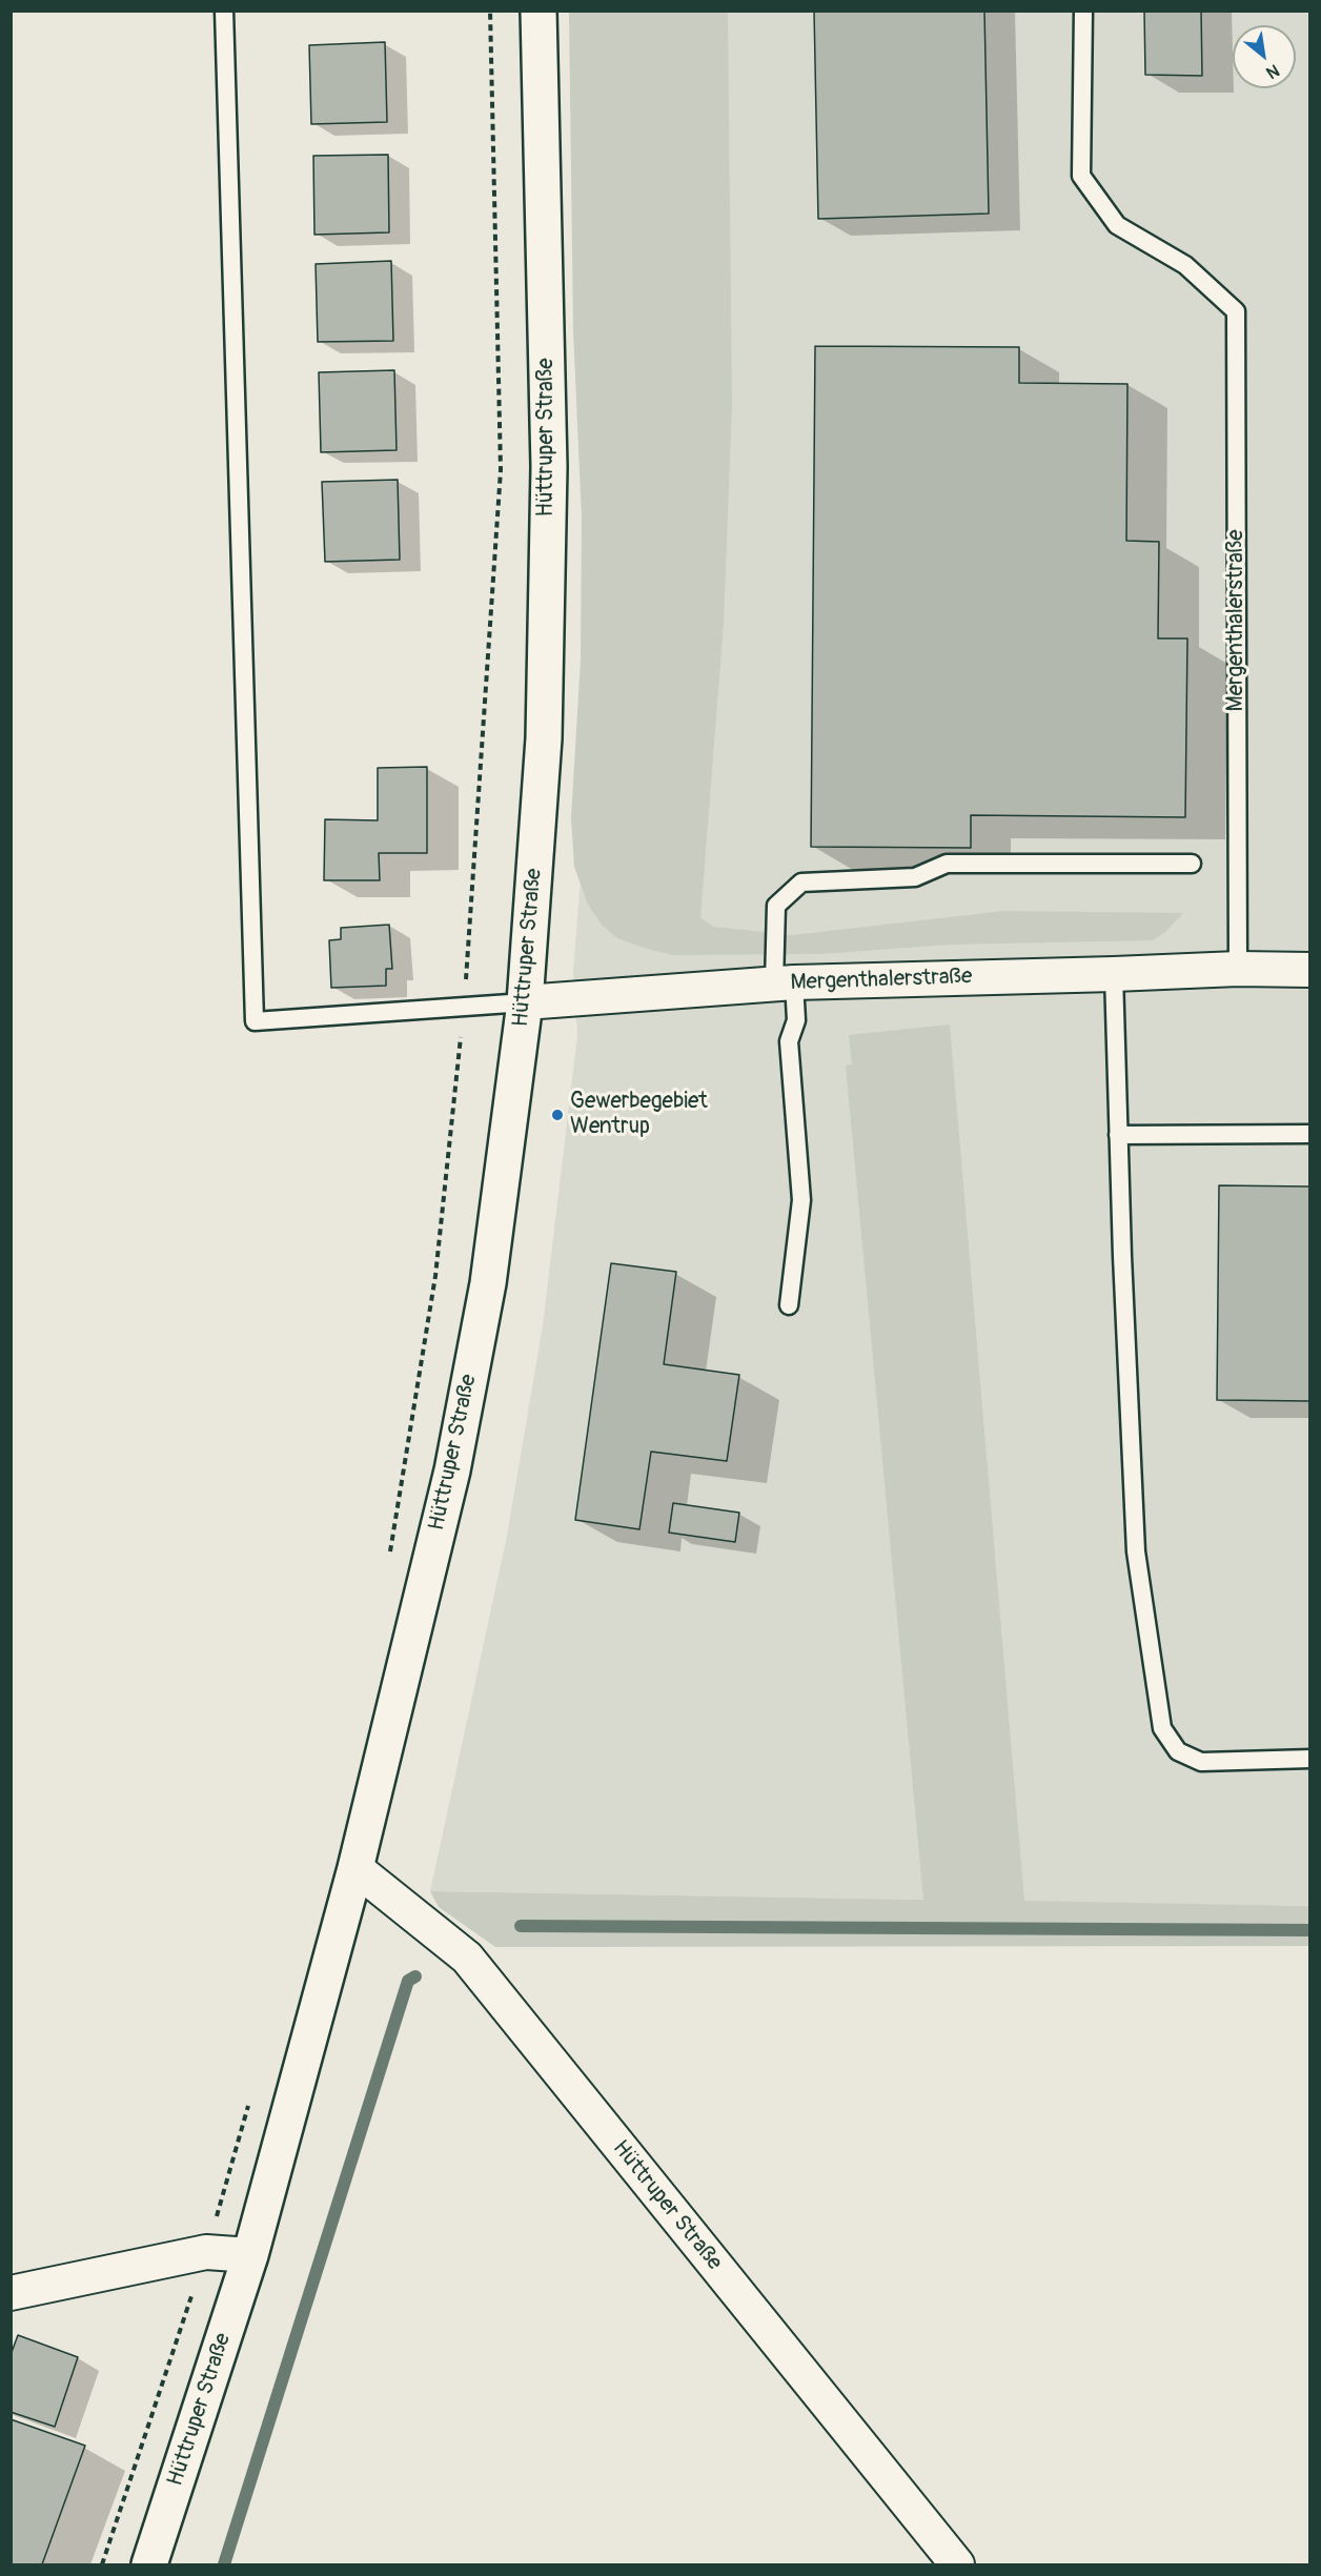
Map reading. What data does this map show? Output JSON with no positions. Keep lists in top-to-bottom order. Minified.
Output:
{"streets":{"main road":["Hüttruper Straße"],"street":["Mergenthalerstraße"]},"crossings":[["Hüttruper Straße","Mergenthalerstraße"]],"places":["Gewerbegebiet Wentrup"],"north":"bottom right"}
